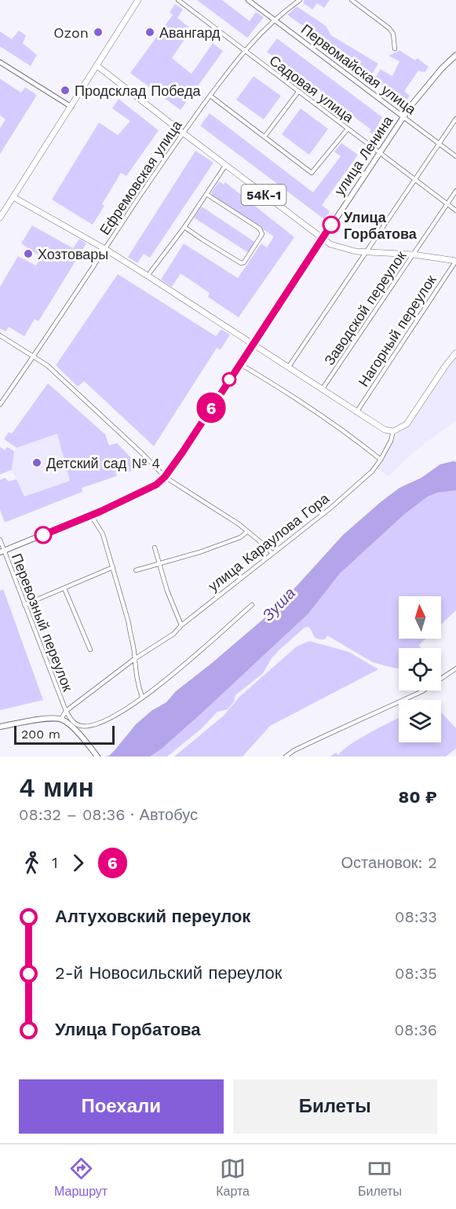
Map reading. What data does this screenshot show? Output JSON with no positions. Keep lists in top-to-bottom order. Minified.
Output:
{"streets":{"main road":["улица Ленина","54К-1","улица Караулова Гора"],"street":["Первомайская улица","Садовая улица","Ефремовская улица","Заводской переулок","Нагорный переулок","Перевозный переулок"]},"crossings":[["Первомайская улица","улица Ленина"],["Первомайская улица","Ефремовская улица"],["Садовая улица","улица Ленина"],["Садовая улица","Ефремовская улица"],["Садовая улица","Заводской переулок"],["улица Ленина","54К-1"],["улица Ленина","Перевозный переулок"],["Ефремовская улица","54К-1"],["54К-1","Заводской переулок"],["54К-1","Нагорный переулок"],["улица Караулова Гора","Перевозный переулок"]],"water":["Зуша"],"places":["Ozon","Авангард","Продсклад Победа","Улица Горбатова","Хозтовары","Детский сад № 4"],"lines":["bus line 6"],"scale_bar":"200 m","north":"top","page":{"on_map":"6","scale":"200 m","heading":["4 мин","08:32 – 08:36 · Автобус","80 ₽"],"legs":["1","6","Остановок: 2"],"list":[{"name":"Алтуховский переулок","value":"08:33"},{"name":"2-й Новосильский переулок","value":"08:35"},{"name":"Улица Горбатова","value":"08:36"}],"buttons":["Поехали","Билеты"],"tabs":["Маршрут","Карта","Билеты"]}}
